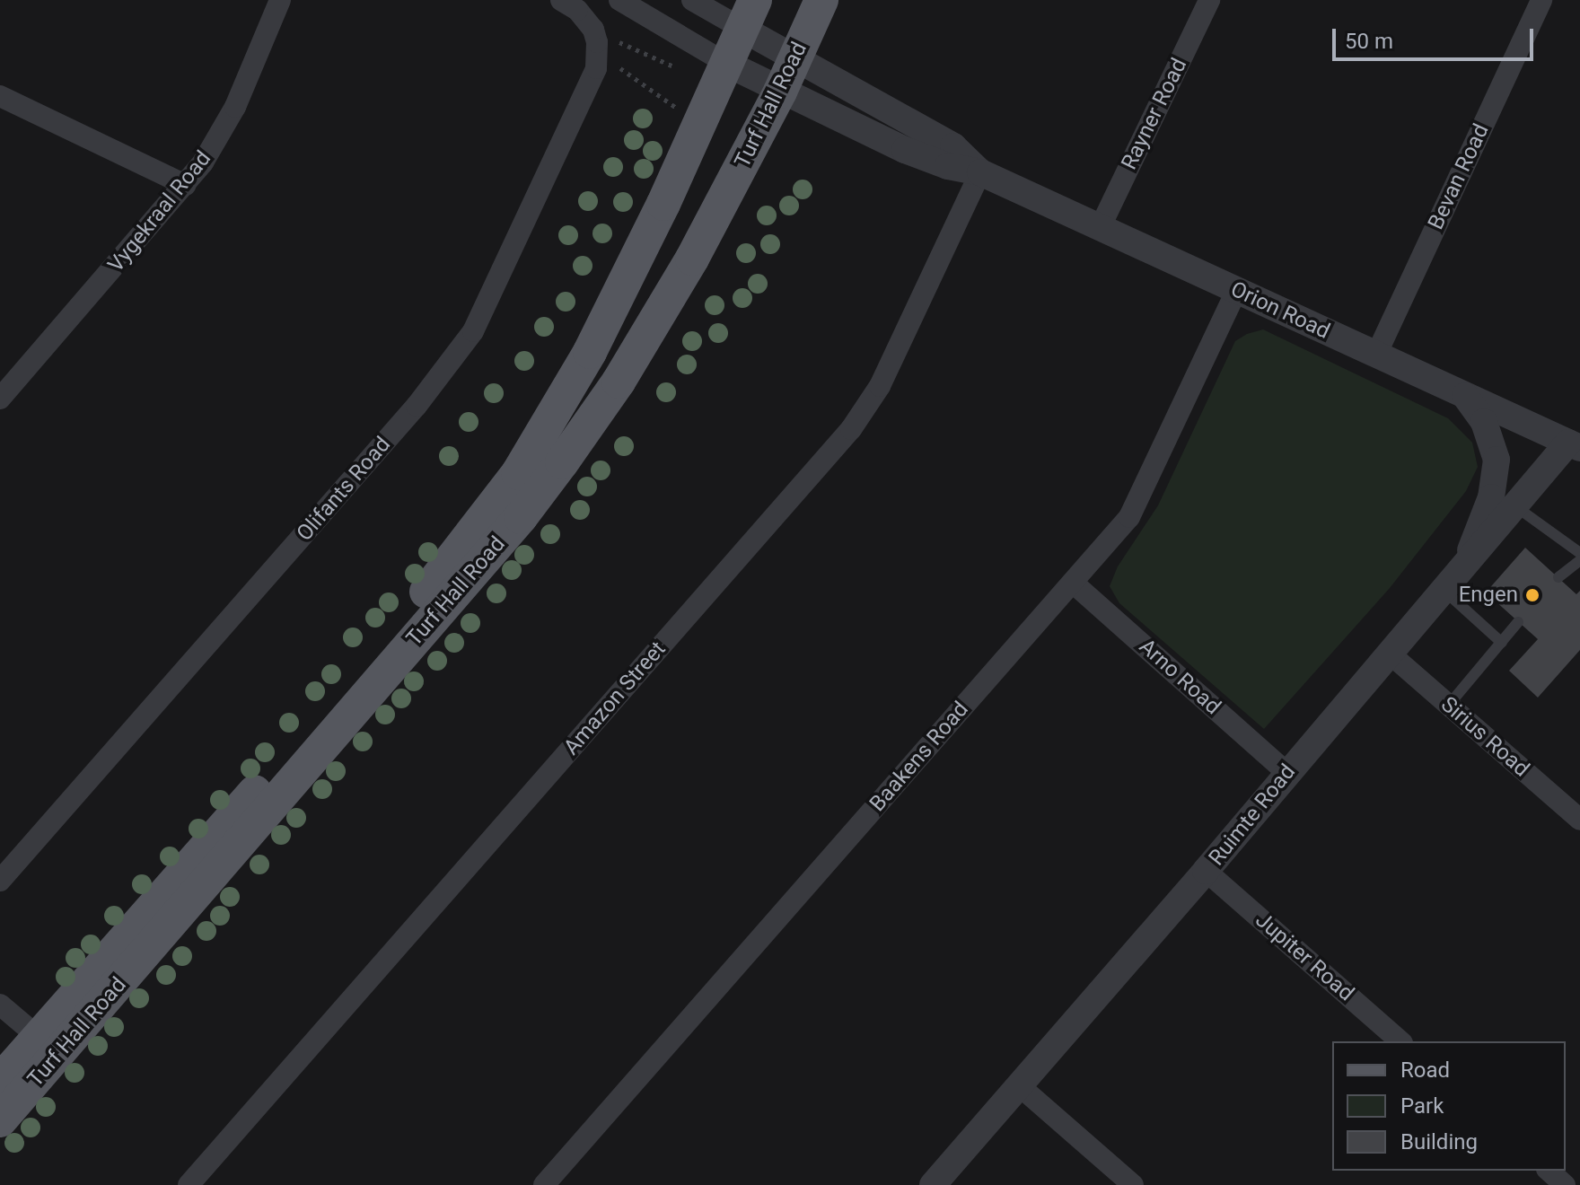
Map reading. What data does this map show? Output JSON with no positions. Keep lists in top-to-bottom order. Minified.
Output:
{"streets":{"main road":["Turf Hall Road"],"street":["Rayner Road","Bevan Road","Vygekraal Road","Orion Road","Olifants Road","Arno Road","Amazon Street","Sirius Road","Baakens Road","Ruimte Road","Jupiter Road"]},"crossings":[["Turf Hall Road","Orion Road"],["Rayner Road","Orion Road"],["Bevan Road","Orion Road"],["Orion Road","Amazon Street"],["Orion Road","Baakens Road"],["Orion Road","Ruimte Road"],["Arno Road","Baakens Road"],["Arno Road","Ruimte Road"],["Sirius Road","Ruimte Road"],["Ruimte Road","Jupiter Road"]],"places":["Engen"],"legend":["Road","Park","Building"],"scale_bar":"50 m"}
